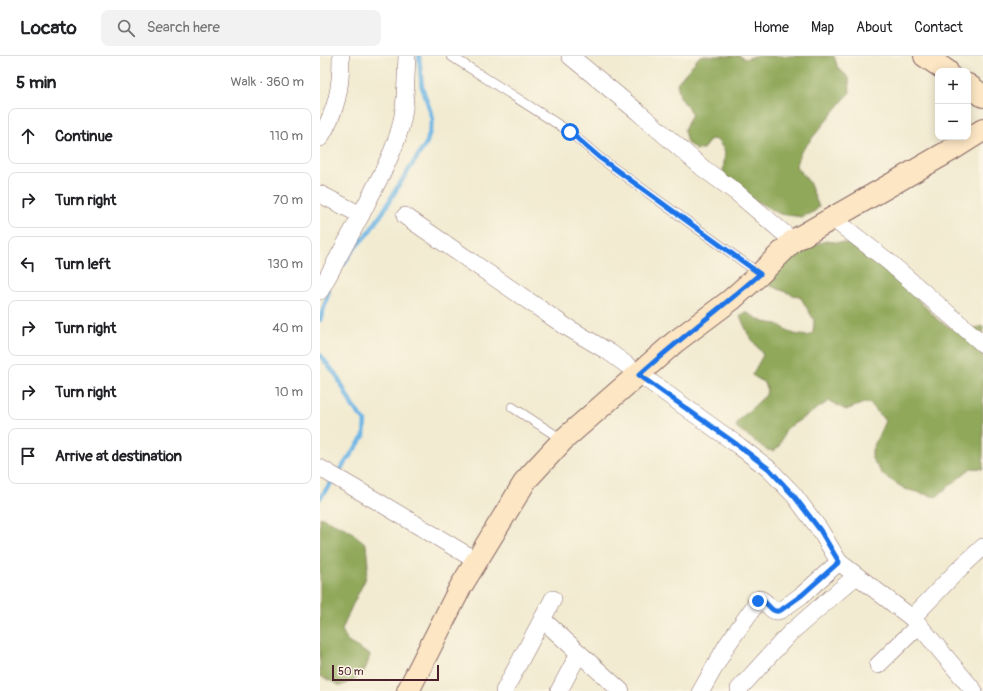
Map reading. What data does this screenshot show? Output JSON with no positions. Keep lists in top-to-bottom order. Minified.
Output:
{"scale_bar":"50 m","page":{"header":"Locato","search":"Search here","nav":["Home","Map","About","Contact"],"heading":["5 min","Walk · 360 m"],"map_buttons":["+","−"],"list":[["Continue","110 m"],["Turn right","70 m"],["Turn left","130 m"],["Turn right","40 m"],["Turn right","10 m"],"Arrive at destination"],"scale":"50 m"}}
